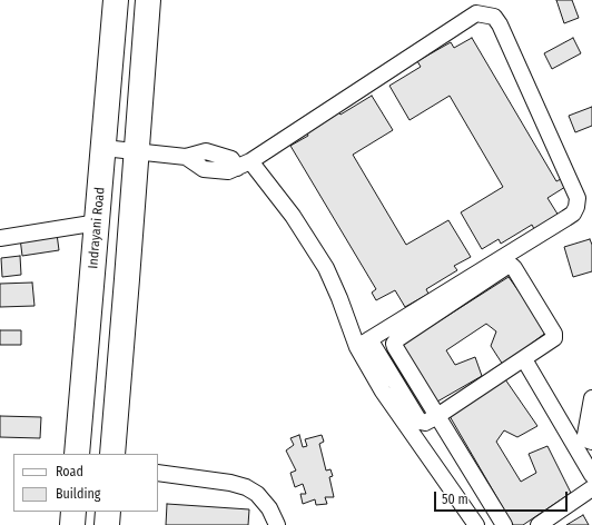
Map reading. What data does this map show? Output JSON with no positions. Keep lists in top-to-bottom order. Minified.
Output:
{"streets":{"main road":["Indrayani Road"]},"legend":["Road","Building"],"scale_bar":"50 m"}
